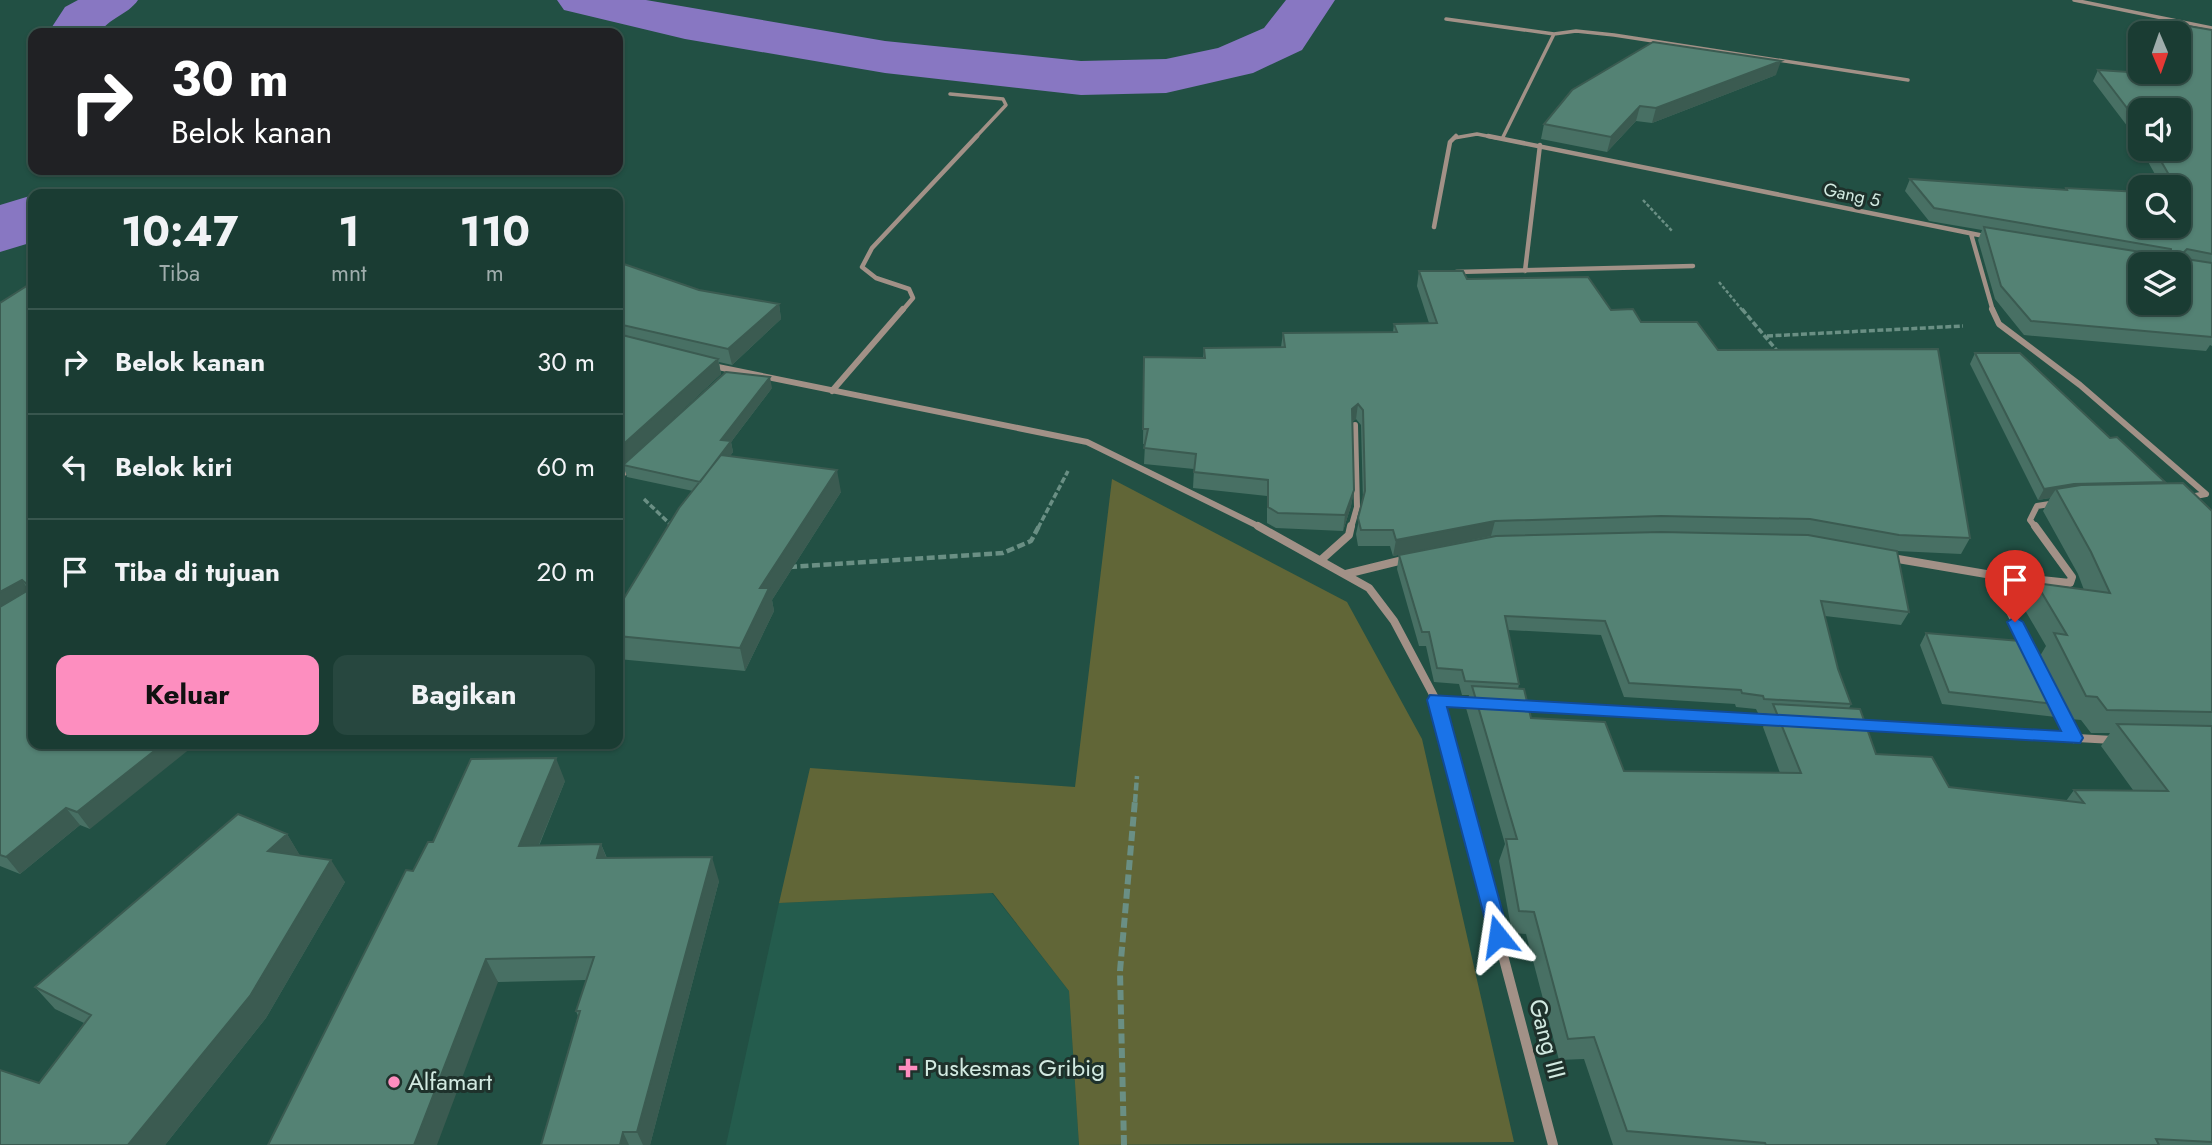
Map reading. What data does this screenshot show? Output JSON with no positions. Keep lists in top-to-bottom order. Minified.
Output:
{"streets":{"street":["Gang 5","Gang III"]},"places":{"health":["Puskesmas Gribig"],"other":["Alfamart"]},"north":"bottom","page":{"turn":["30 m","Belok kanan"],"eta":["10:47","Tiba","1","mnt","110","m"],"list":[{"name":"Belok kanan","value":"30 m"},{"name":"Belok kiri","value":"60 m"},{"name":"Tiba di tujuan","value":"20 m"}],"buttons":["Keluar","Bagikan"]}}
